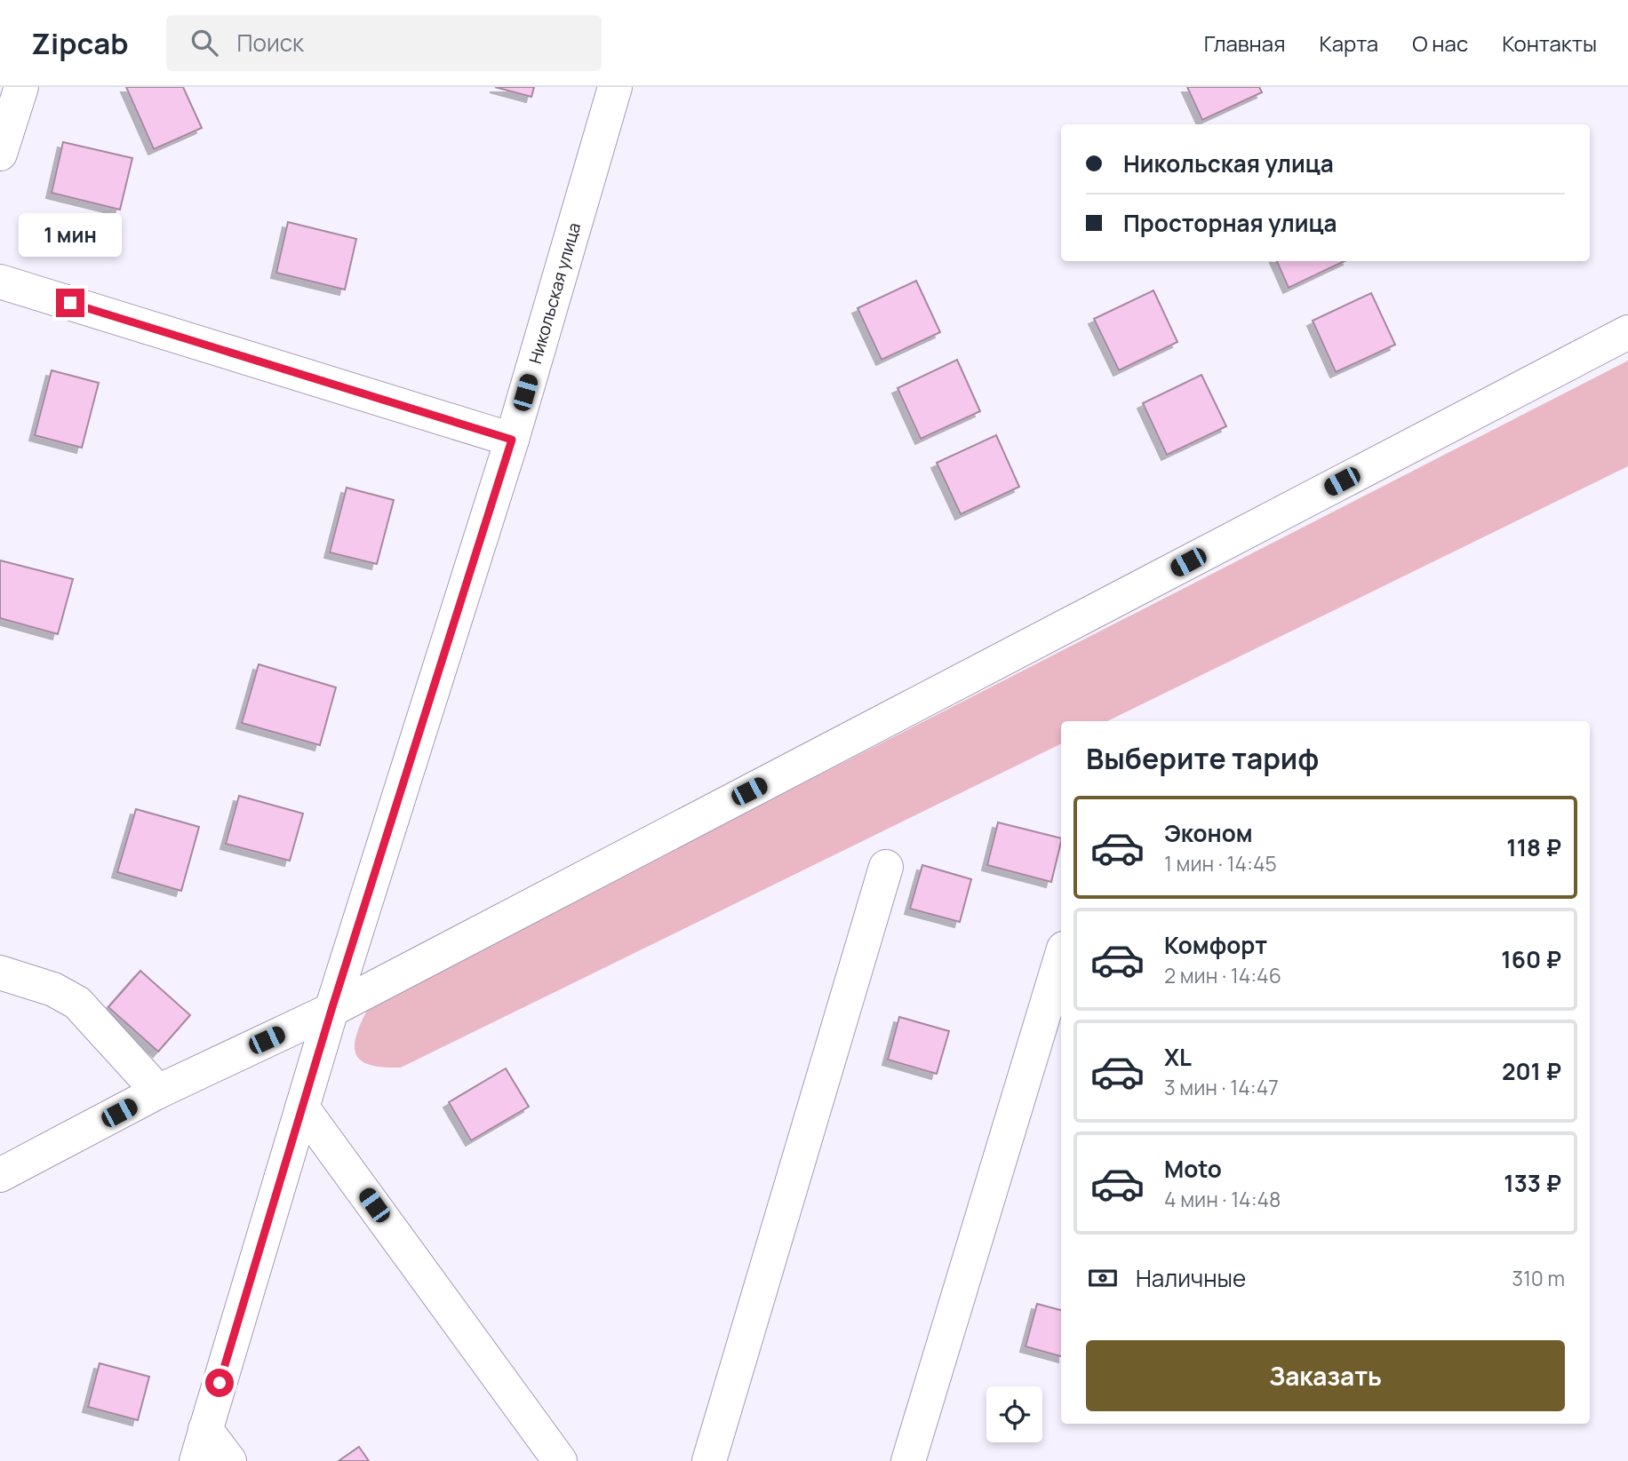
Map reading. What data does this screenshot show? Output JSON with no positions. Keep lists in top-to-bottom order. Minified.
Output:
{"streets":{"street":["Никольская улица"]},"page":{"header":"Zipcab","search":"Поиск","nav":["Главная","Карта","О нас","Контакты"],"banner":["Никольская улица","Просторная улица"],"bubble":"1 мин","heading":"Выберите тариф","list":[{"name":"Эконом","note":"1 мин · 14:45","value":"118 ₽"},{"name":"Комфорт","note":"2 мин · 14:46","value":"160 ₽"},{"name":"XL","note":"3 мин · 14:47","value":"201 ₽"},{"name":"Moto","note":"4 мин · 14:48","value":"133 ₽"}],"pay":["Наличные","310 m"],"buttons":"Заказать"}}
